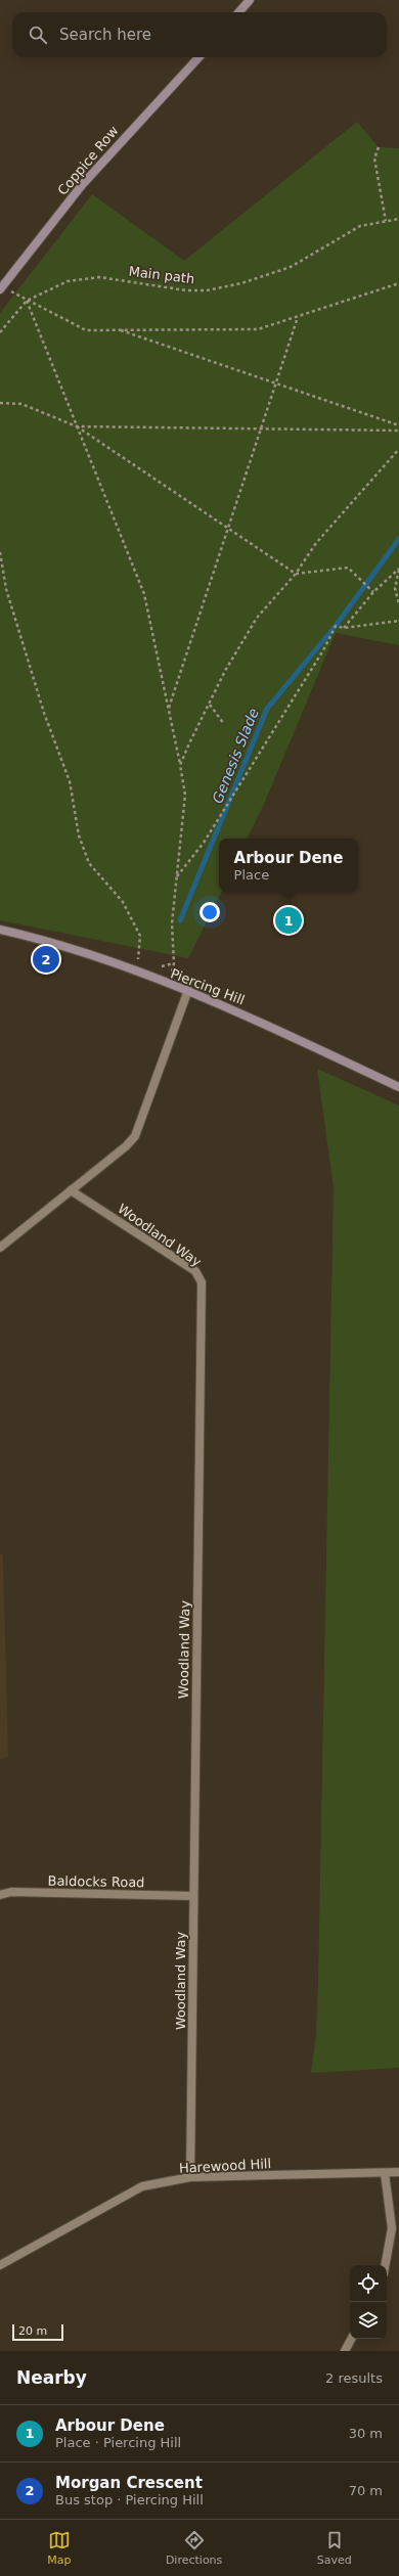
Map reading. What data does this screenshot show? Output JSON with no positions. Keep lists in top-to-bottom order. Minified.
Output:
{"streets":{"street":["Coppice Row","Piercing Hill","Woodland Way","Baldocks Road","Harewood Hill"],"path":["Main path"]},"crossings":[["Woodland Way","Baldocks Road"],["Woodland Way","Harewood Hill"]],"water":["Genesis Slade"],"scale_bar":"20 m","page":{"search":"Search here","popup":["Arbour Dene","Place"],"pins":["1","2"],"scale":"20 m","heading":["Nearby","2 results"],"list":[{"mark":"1","name":"Arbour Dene","note":"Place · Piercing Hill","value":"30 m"},{"mark":"2","name":"Morgan Crescent","note":"Bus stop · Piercing Hill","value":"70 m"}],"nav":["Map","Directions","Saved"]}}
